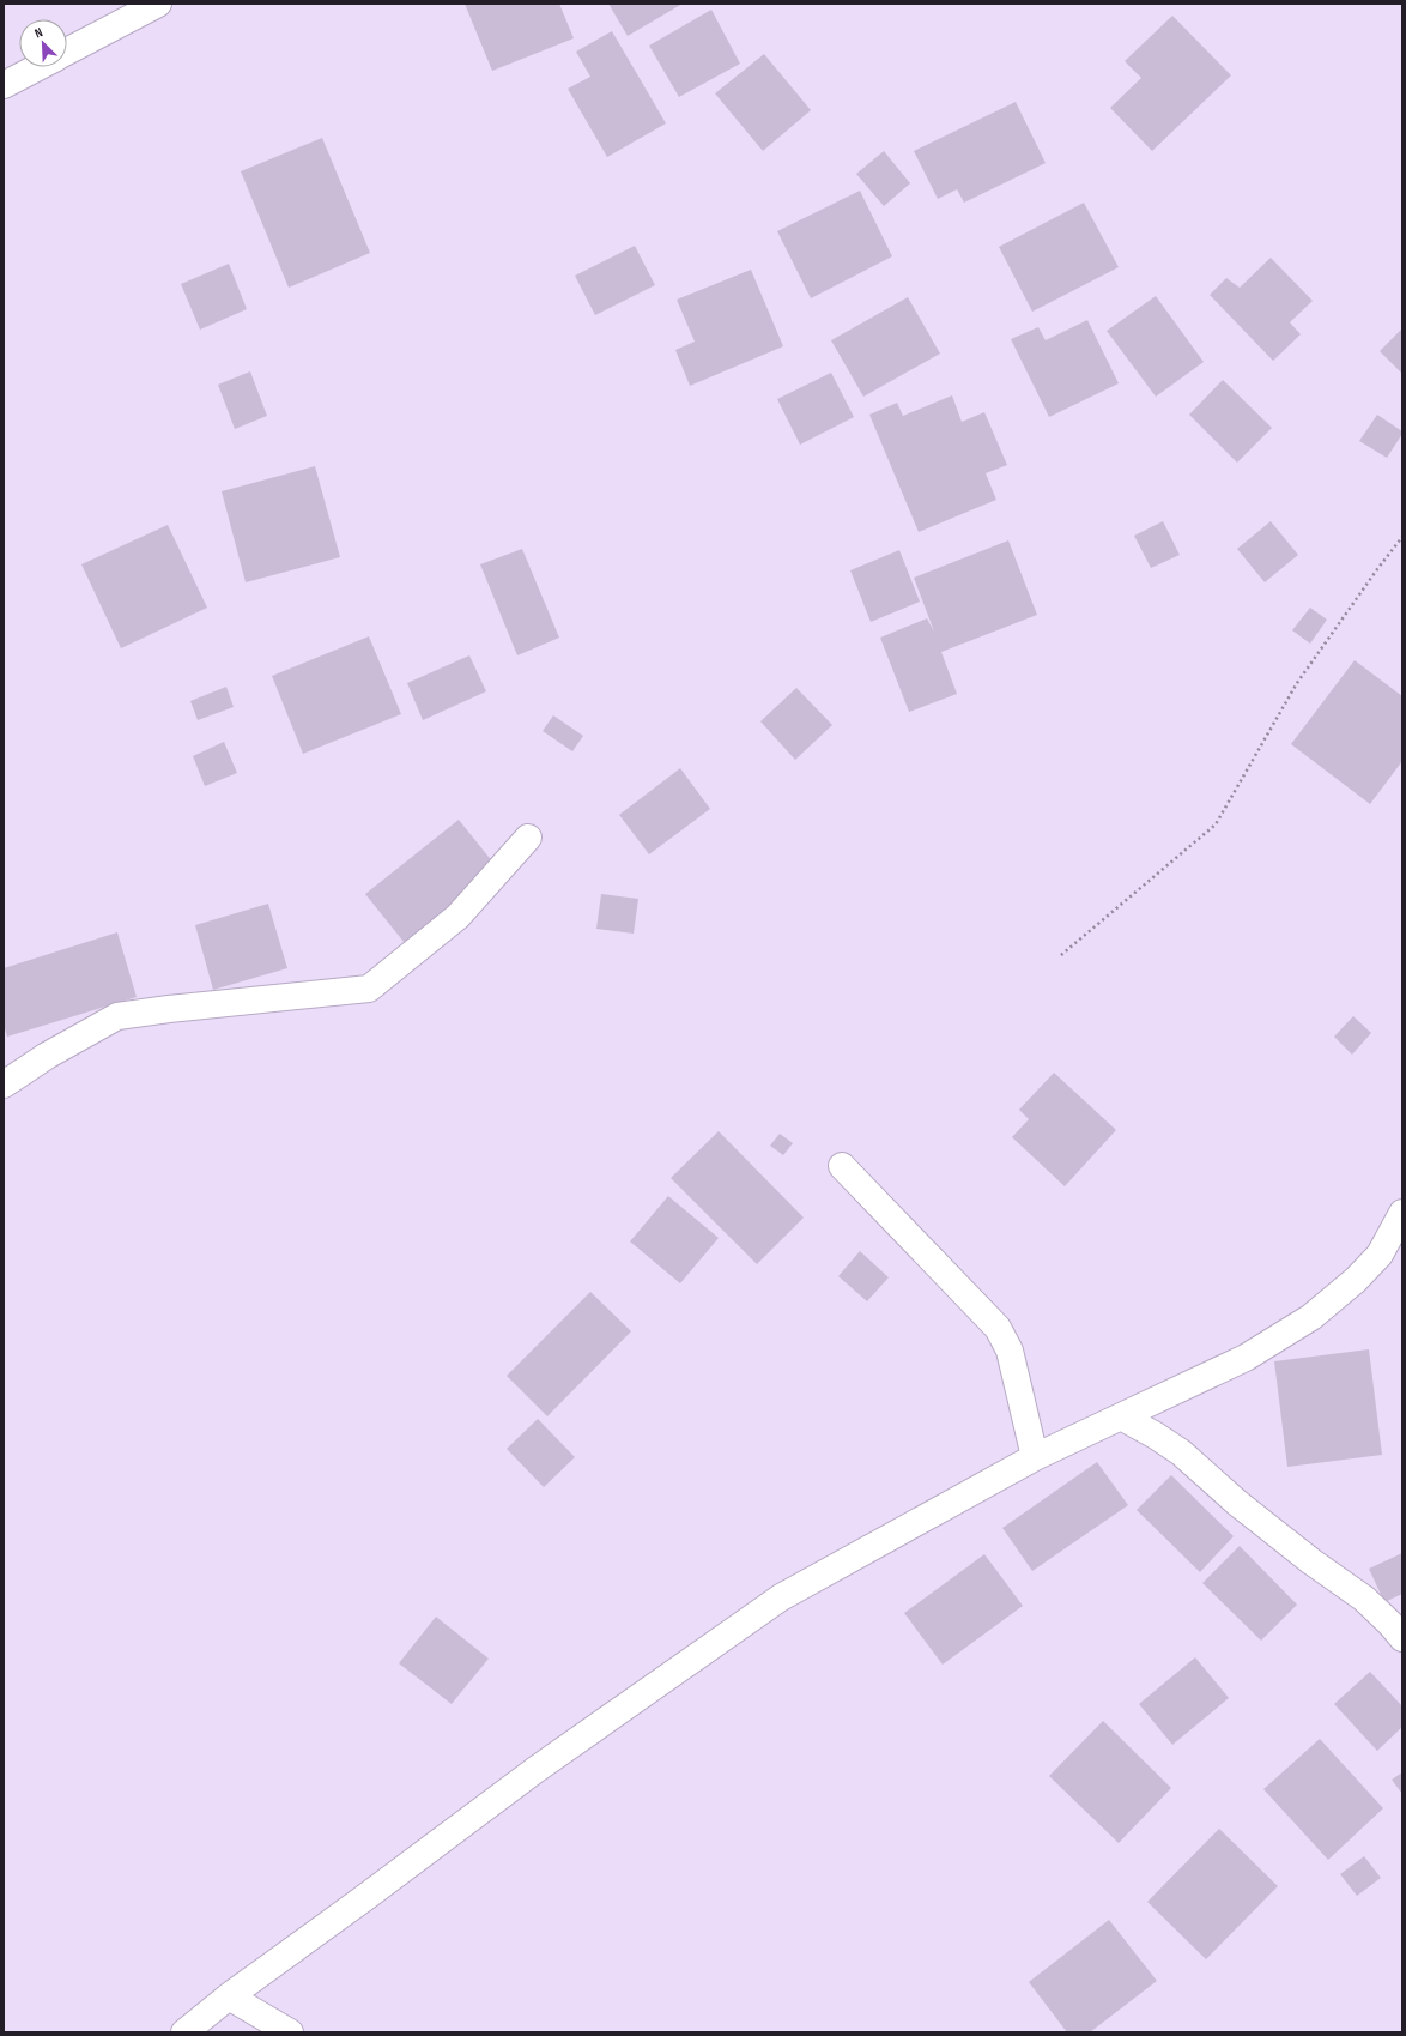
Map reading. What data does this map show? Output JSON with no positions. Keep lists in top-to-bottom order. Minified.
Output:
{"north":"top left"}
